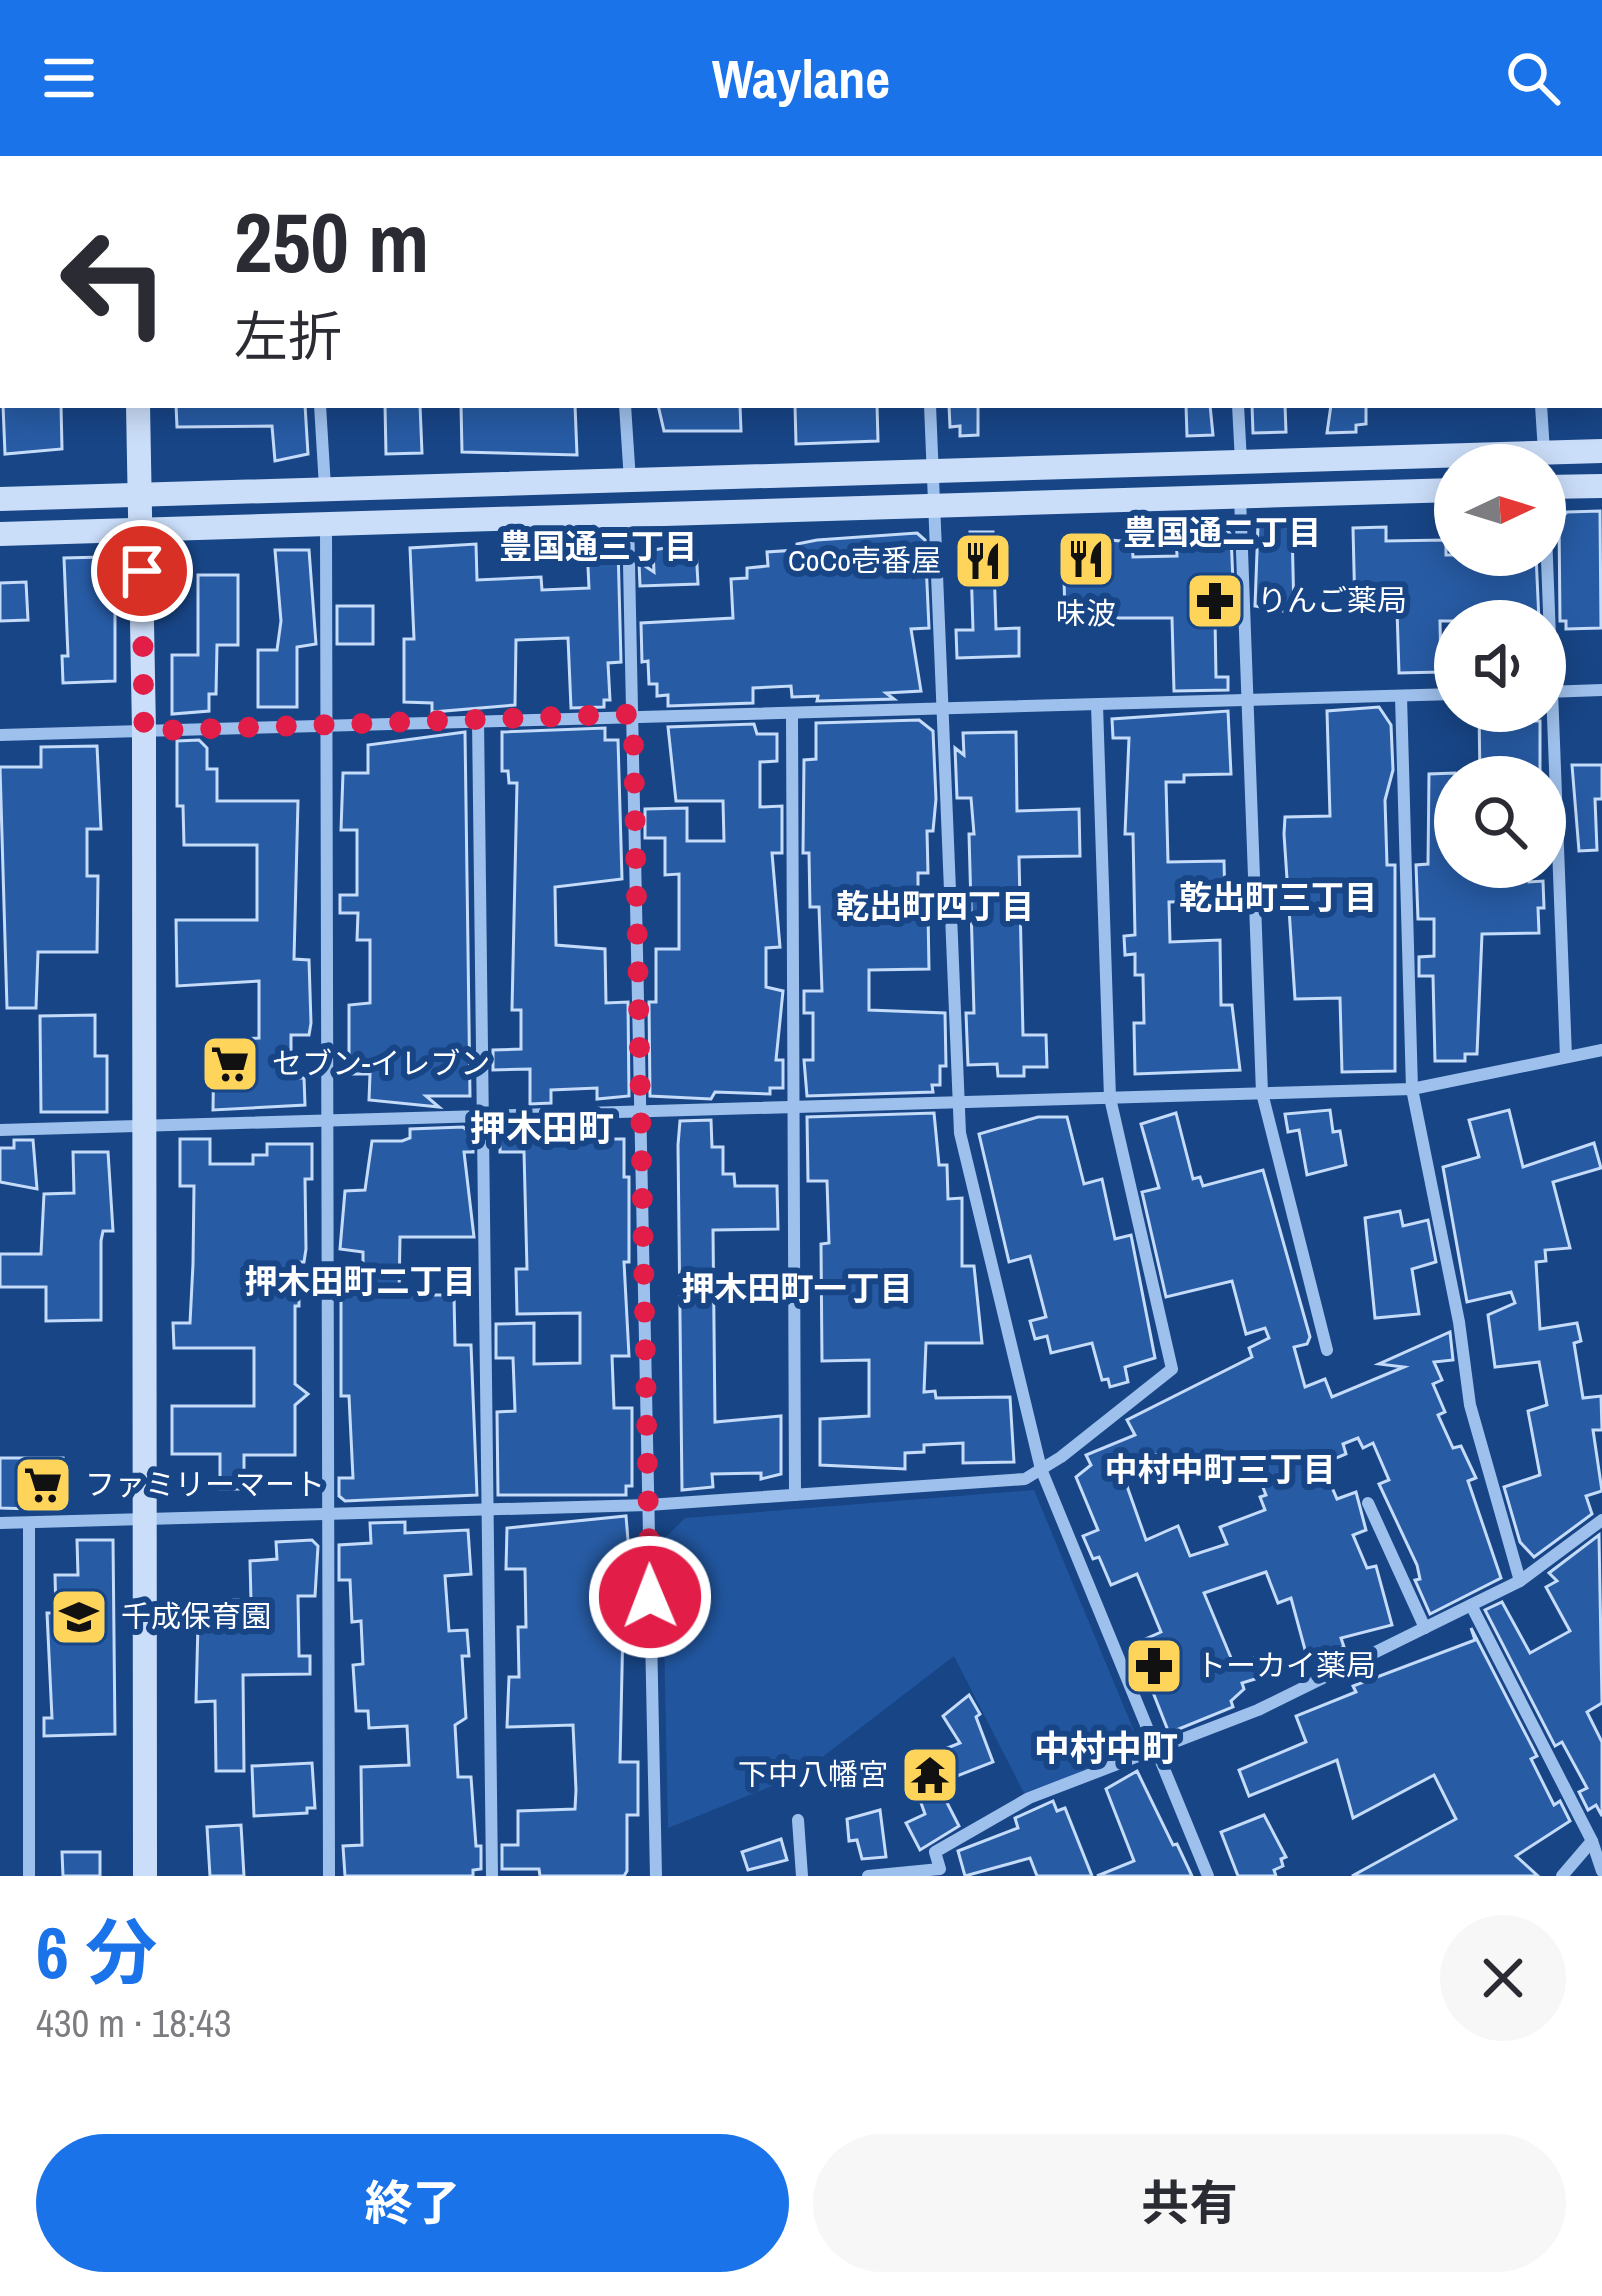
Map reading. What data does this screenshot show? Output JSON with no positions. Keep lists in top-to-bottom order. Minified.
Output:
{"districts":["豊国通二丁目","豊国通三丁目","乾出町三丁目","乾出町四丁目","押木田町","押木田町二丁目","押木田町一丁目","中村中町三丁目","中村中町"],"places":{"restaurant":["味波","CoCo壱番屋"],"pharmacy":["りんご薬局","トーカイ薬局"],"supermarket":["セブン-イレブン","ファミリーマート"],"school or university":["千成保育園"],"temple":["下中八幡宮"]},"north":"right","page":{"header":"Waylane","turn":["250 m","左折"],"heading":["6 分","430 m · 18:43"],"buttons":["終了","共有"]}}
